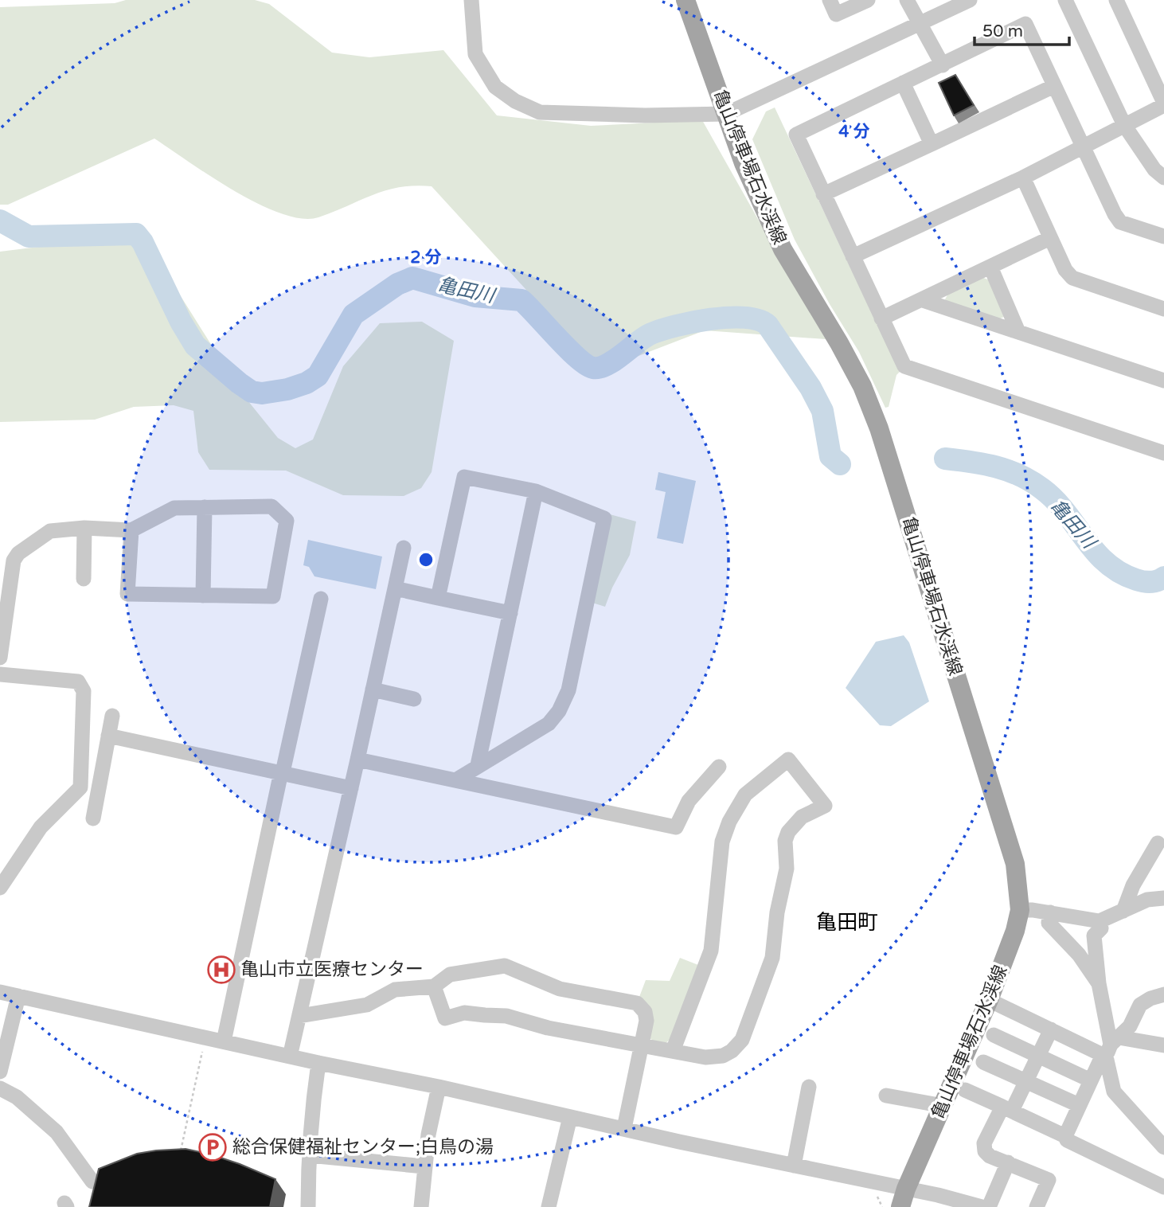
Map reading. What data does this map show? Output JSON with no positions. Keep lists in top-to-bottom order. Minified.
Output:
{"streets":{"main road":["亀山停車場石水渓線"]},"districts":["亀田町"],"water":["亀田川"],"places":{"hospital":["亀山市立医療センター"],"parking":["総合保健福祉センター;白鳥の湯"]},"scale_bar":"50 m","rings":["4 分","2 分"]}
